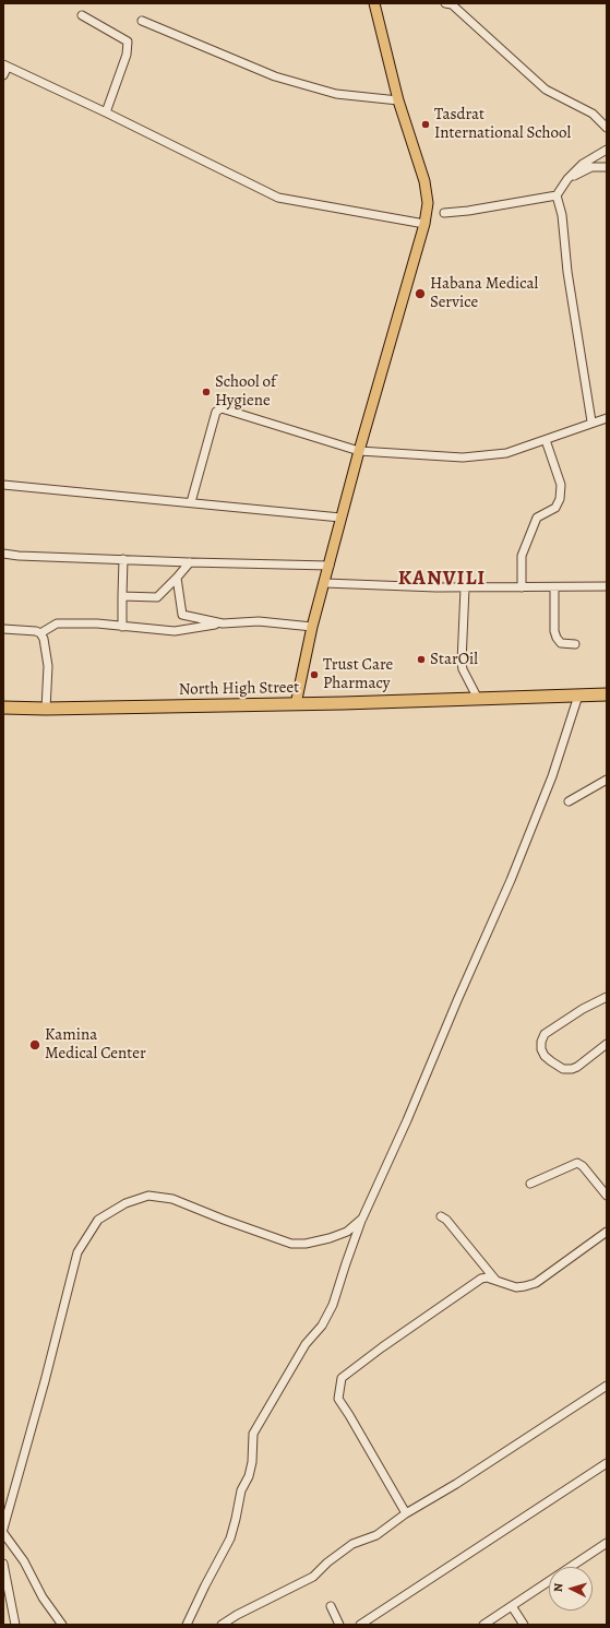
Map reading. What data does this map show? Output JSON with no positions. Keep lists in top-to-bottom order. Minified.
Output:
{"streets":{"highway":["North High Street"]},"districts":["KANVILI"],"places":["Tasdrat International School","Habana Medical Service","School of Hygiene","StarOil","Trust Care Pharmacy","Kamina Medical Center"],"north":"left"}
